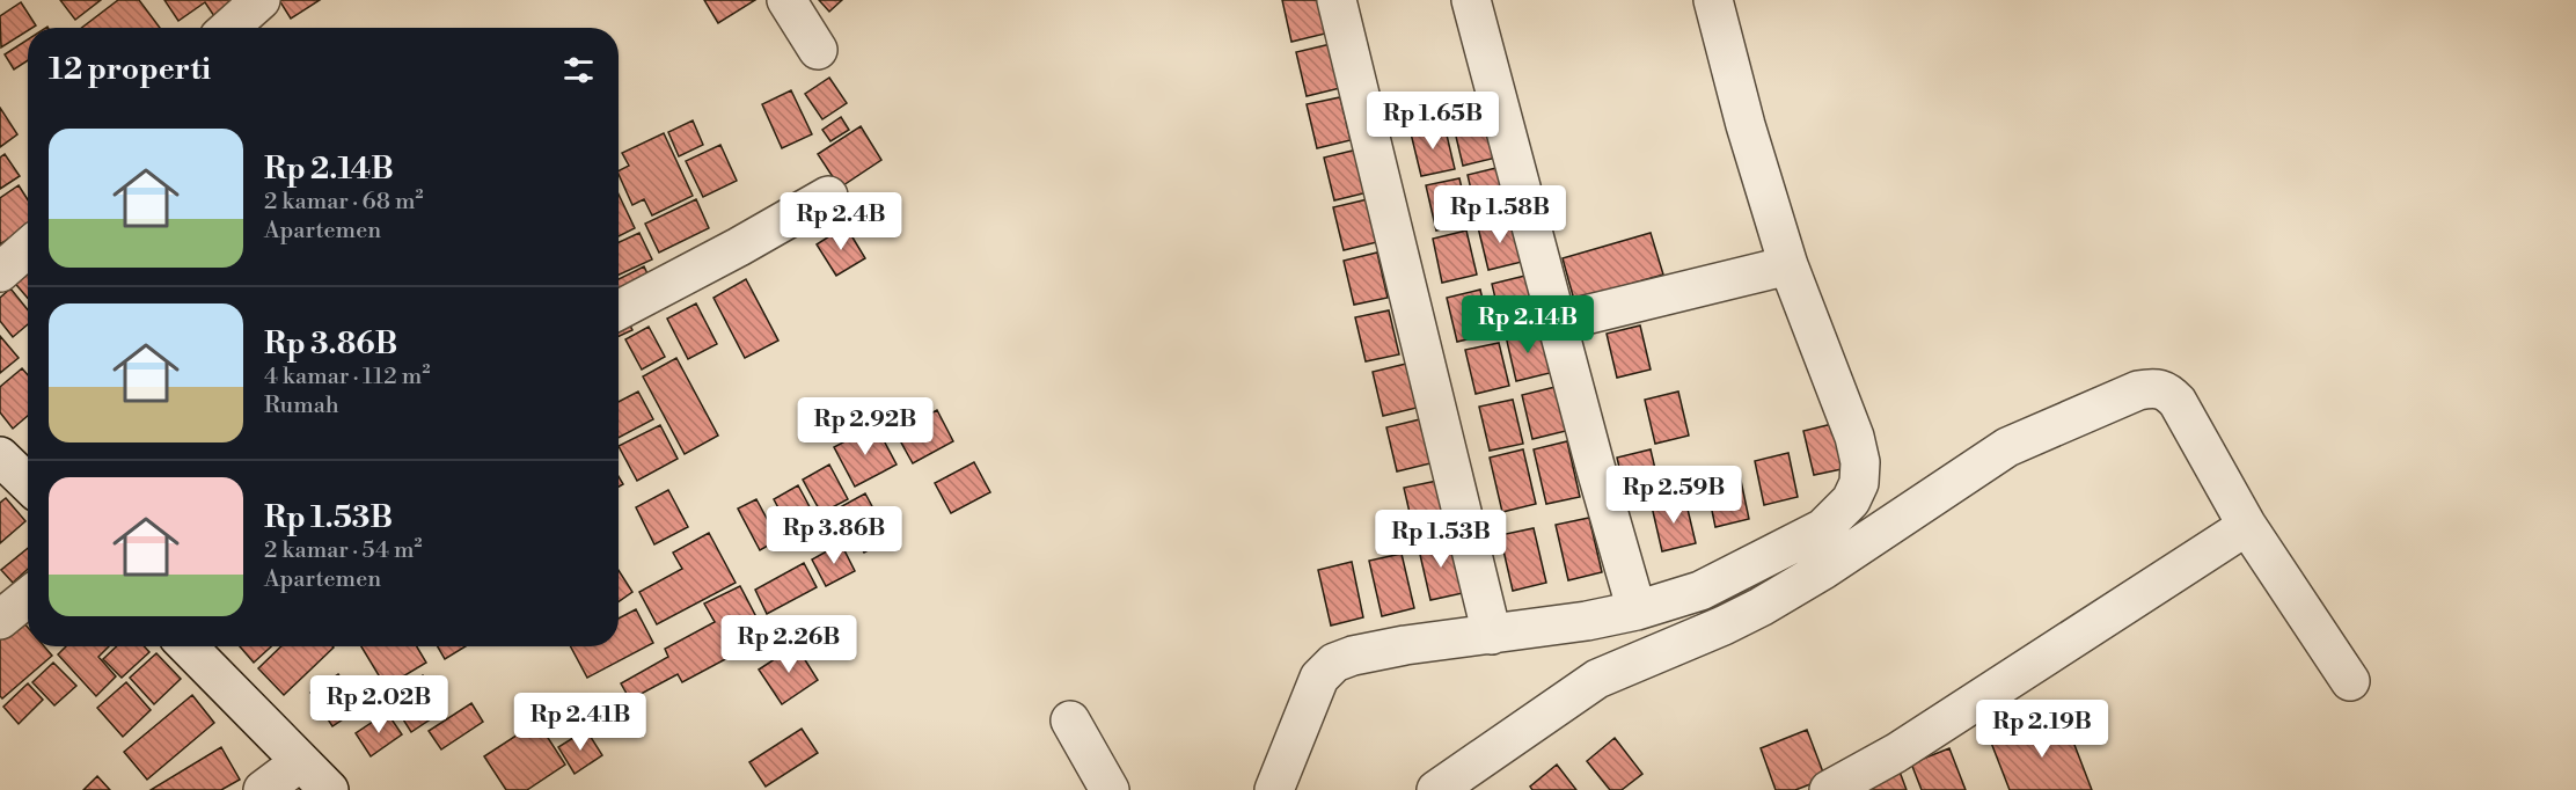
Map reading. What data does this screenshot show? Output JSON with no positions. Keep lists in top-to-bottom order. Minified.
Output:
{"page":{"heading":"12 properti","price":["Rp 1.65B","Rp 1.58B","Rp 2.4B","Rp 2.14B","Rp 2.92B","Rp 2.59B","Rp 3.86B","Rp 1.53B","Rp 2.26B","Rp 2.02B","Rp 2.41B","Rp 2.19B"],"list":[{"name":"Rp 2.14B","note":"2 kamar · 68 m² · Apartemen"},{"name":"Rp 3.86B","note":"4 kamar · 112 m² · Rumah"},{"name":"Rp 1.53B","note":"2 kamar · 54 m² · Apartemen"}]}}
